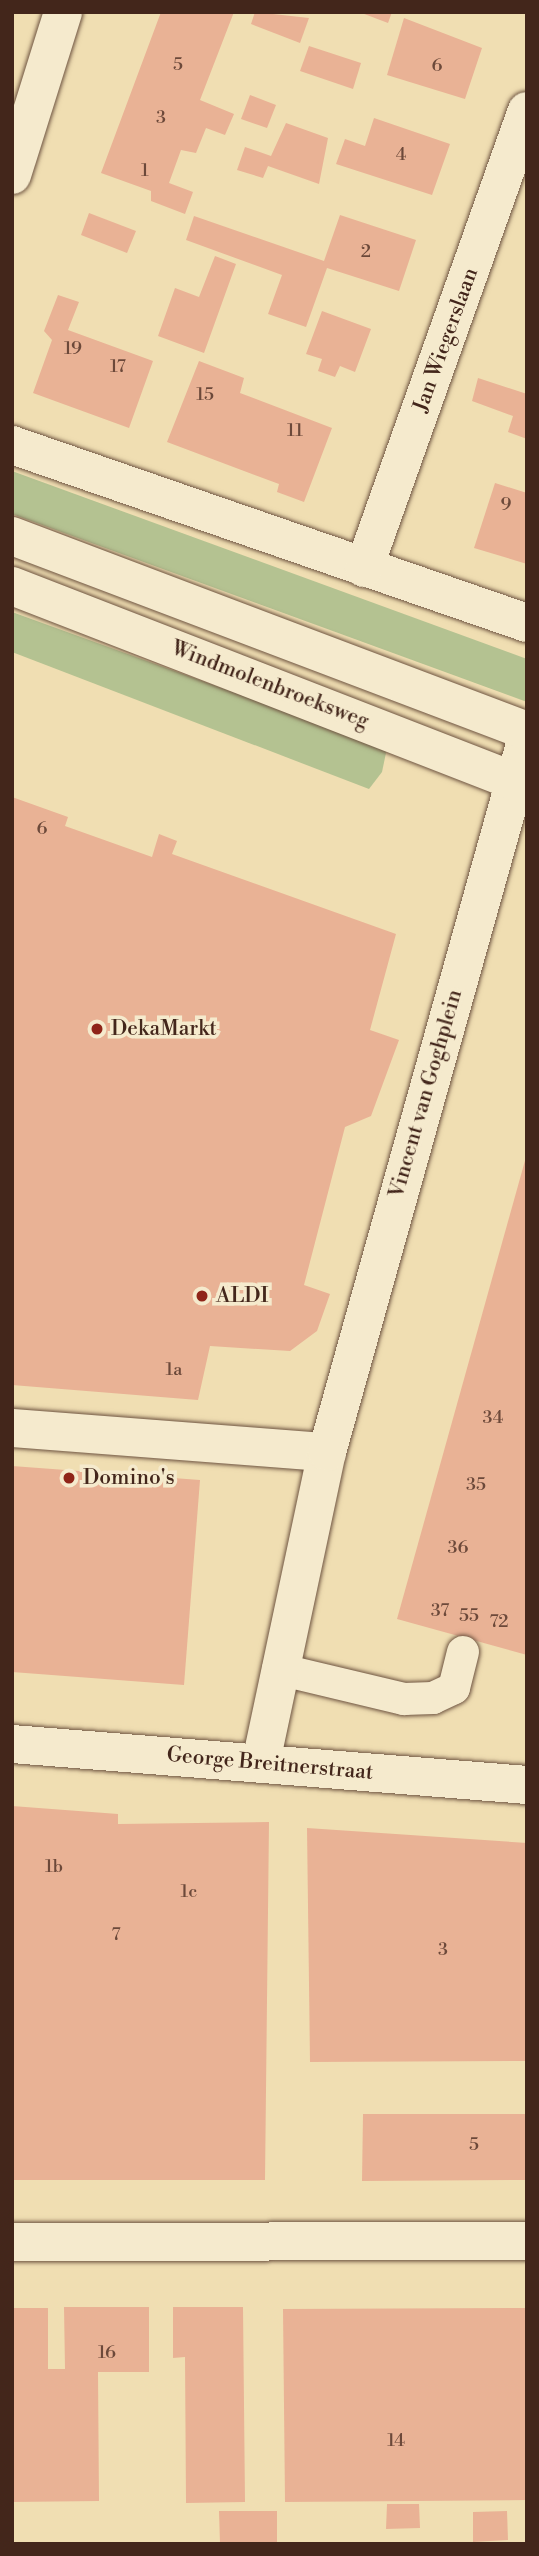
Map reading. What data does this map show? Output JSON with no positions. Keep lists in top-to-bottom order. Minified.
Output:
{"streets":{"street":["Jan Wiegerslaan","Windmolenbroeksweg","Vincent van Goghplein","George Breitnerstraat"]},"crossings":[["Windmolenbroeksweg","Vincent van Goghplein"],["Vincent van Goghplein","George Breitnerstraat"]],"places":["DekaMarkt","ALDI","Domino's"],"house_numbers":["5","6","3","4","1","2","19","17","15","11","9","6","1a","34","35","36","37","55","72","1b","1c","7","3","5","16","14"]}
